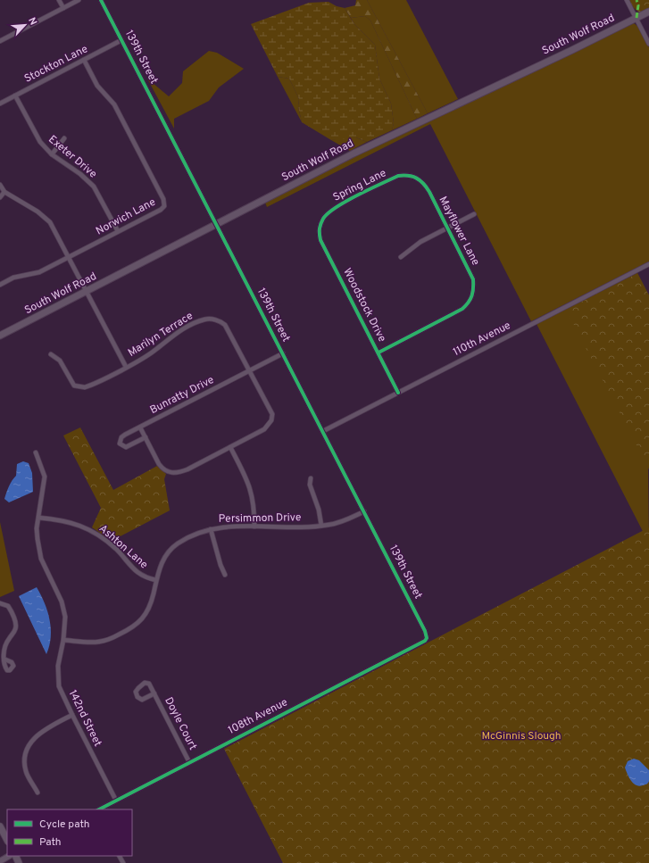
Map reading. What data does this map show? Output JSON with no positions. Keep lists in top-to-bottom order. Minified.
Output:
{"streets":{"main road":["South Wolf Road"],"street":["139th Street","Stockton Lane","Exeter Drive","Spring Lane","Norwich Lane","Mayflower Lane","Woodstock Drive","Marilyn Terrace","110th Avenue","Bunratty Drive","Persimmon Drive","Ashton Lane","108th Avenue","142nd Street","Doyle Court"]},"crossings":[["South Wolf Road","139th Street"],["139th Street","Stockton Lane"],["139th Street","110th Avenue"],["139th Street","Bunratty Drive"],["139th Street","Persimmon Drive"],["139th Street","108th Avenue"],["Stockton Lane","Exeter Drive"],["Stockton Lane","Norwich Lane"],["Exeter Drive","Norwich Lane"],["Spring Lane","Mayflower Lane"],["Spring Lane","Woodstock Drive"],["Mayflower Lane","Woodstock Drive"],["Woodstock Drive","110th Avenue"],["Marilyn Terrace","Bunratty Drive"],["Persimmon Drive","Ashton Lane"],["Persimmon Drive","142nd Street"],["Ashton Lane","142nd Street"],["108th Avenue","142nd Street"],["108th Avenue","Doyle Court"]],"parks":["McGinnis Slough"],"legend":["Cycle path","Path"],"north":"top right"}
